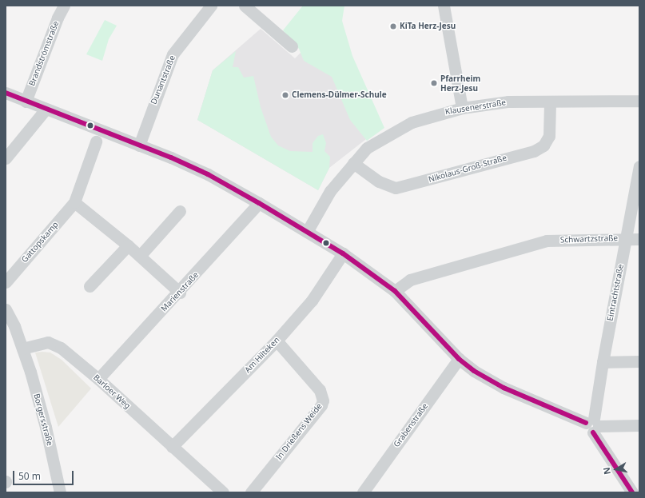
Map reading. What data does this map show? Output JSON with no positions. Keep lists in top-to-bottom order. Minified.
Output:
{"streets":{"street":["Brandströmstraße","Dunantstraße","Klausenerstraße","Nikolaus-Groß-Straße","Schwartzstraße","Gattopskamp","Marienstraße","Eintrachtstraße","Am Hilteken","Barloer Weg","Borgersstraße","Grabenstraße","In Drießens Weide"]},"crossings":[["Klausenerstraße","Nikolaus-Groß-Straße"],["Schwartzstraße","Eintrachtstraße"],["Marienstraße","Barloer Weg"],["Am Hilteken","Barloer Weg"],["Am Hilteken","In Drießens Weide"],["Barloer Weg","Borgersstraße"]],"places":["KiTa Herz-Jesu","Pfarrheim Herz-Jesu","Clemens-Dülmer-Schule"],"scale_bar":"50 m","north":"left"}
